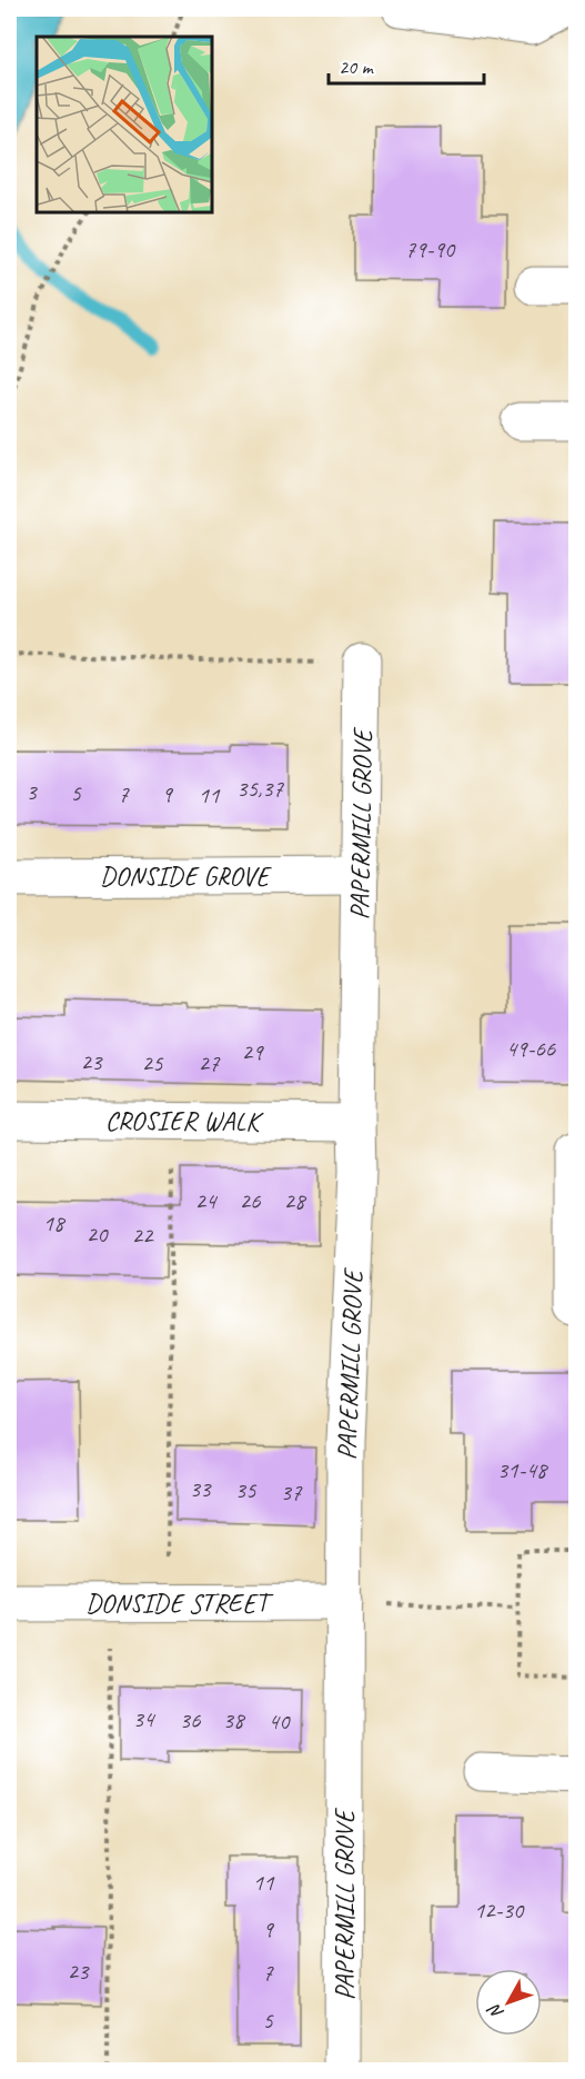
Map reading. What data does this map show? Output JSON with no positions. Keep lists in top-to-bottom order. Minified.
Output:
{"streets":{"street":["PAPERMILL GROVE","DONSIDE GROVE","CROSIER WALK","DONSIDE STREET"]},"crossings":[["PAPERMILL GROVE","DONSIDE GROVE"],["PAPERMILL GROVE","CROSIER WALK"],["PAPERMILL GROVE","DONSIDE STREET"]],"house_numbers":["79-90","35,37","3","5","7","9","11","49-66","29","23","25","27","24","26","28","18","20","22","31-48","33","35","37","34","36","38","40","11","12-30","9","23","7","5"],"scale_bar":"20 m","north":"bottom left"}
